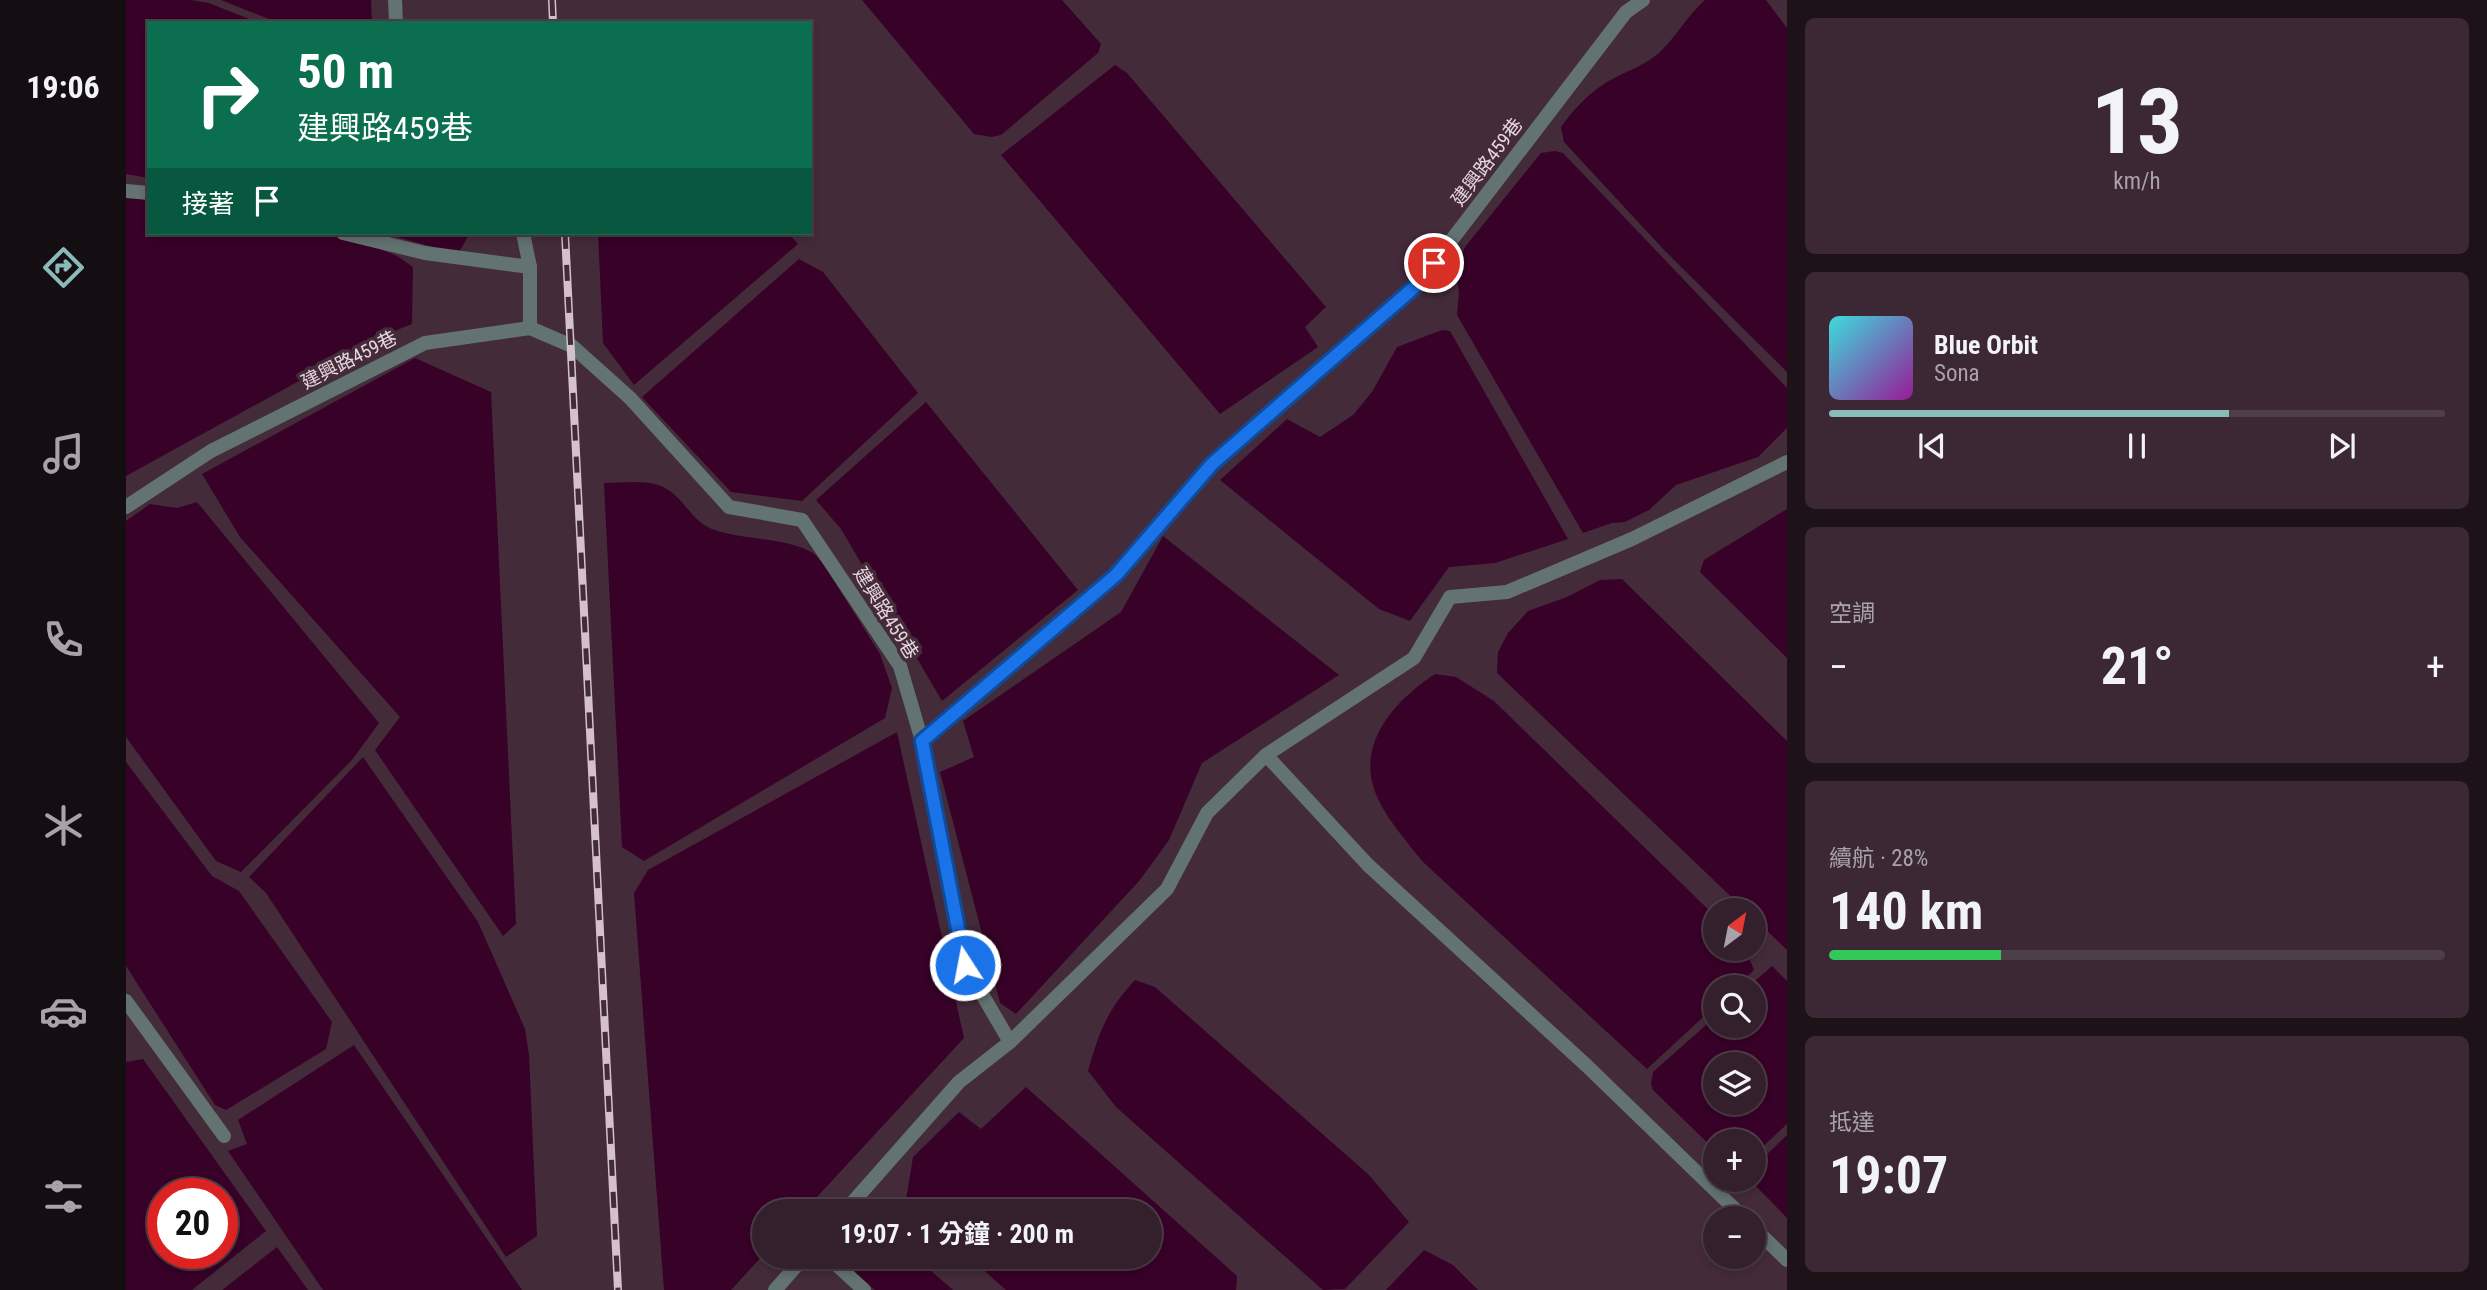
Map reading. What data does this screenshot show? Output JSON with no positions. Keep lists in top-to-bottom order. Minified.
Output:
{"streets":{"lane":["建興路459巷"]},"north":"top right","page":{"tabs":"19:06","tile":[["13","km/h"],"空調",["續航 · 28%","140 km"],["抵達","19:07"]],"turn":["50 m","建興路459巷"],"then":"接著","song":["Blue Orbit","Sona"],"heat":["−","21°","+"],"map_buttons":["+","−"],"limit":"20","trip":"19:07 · 1 分鐘 · 200 m"}}
